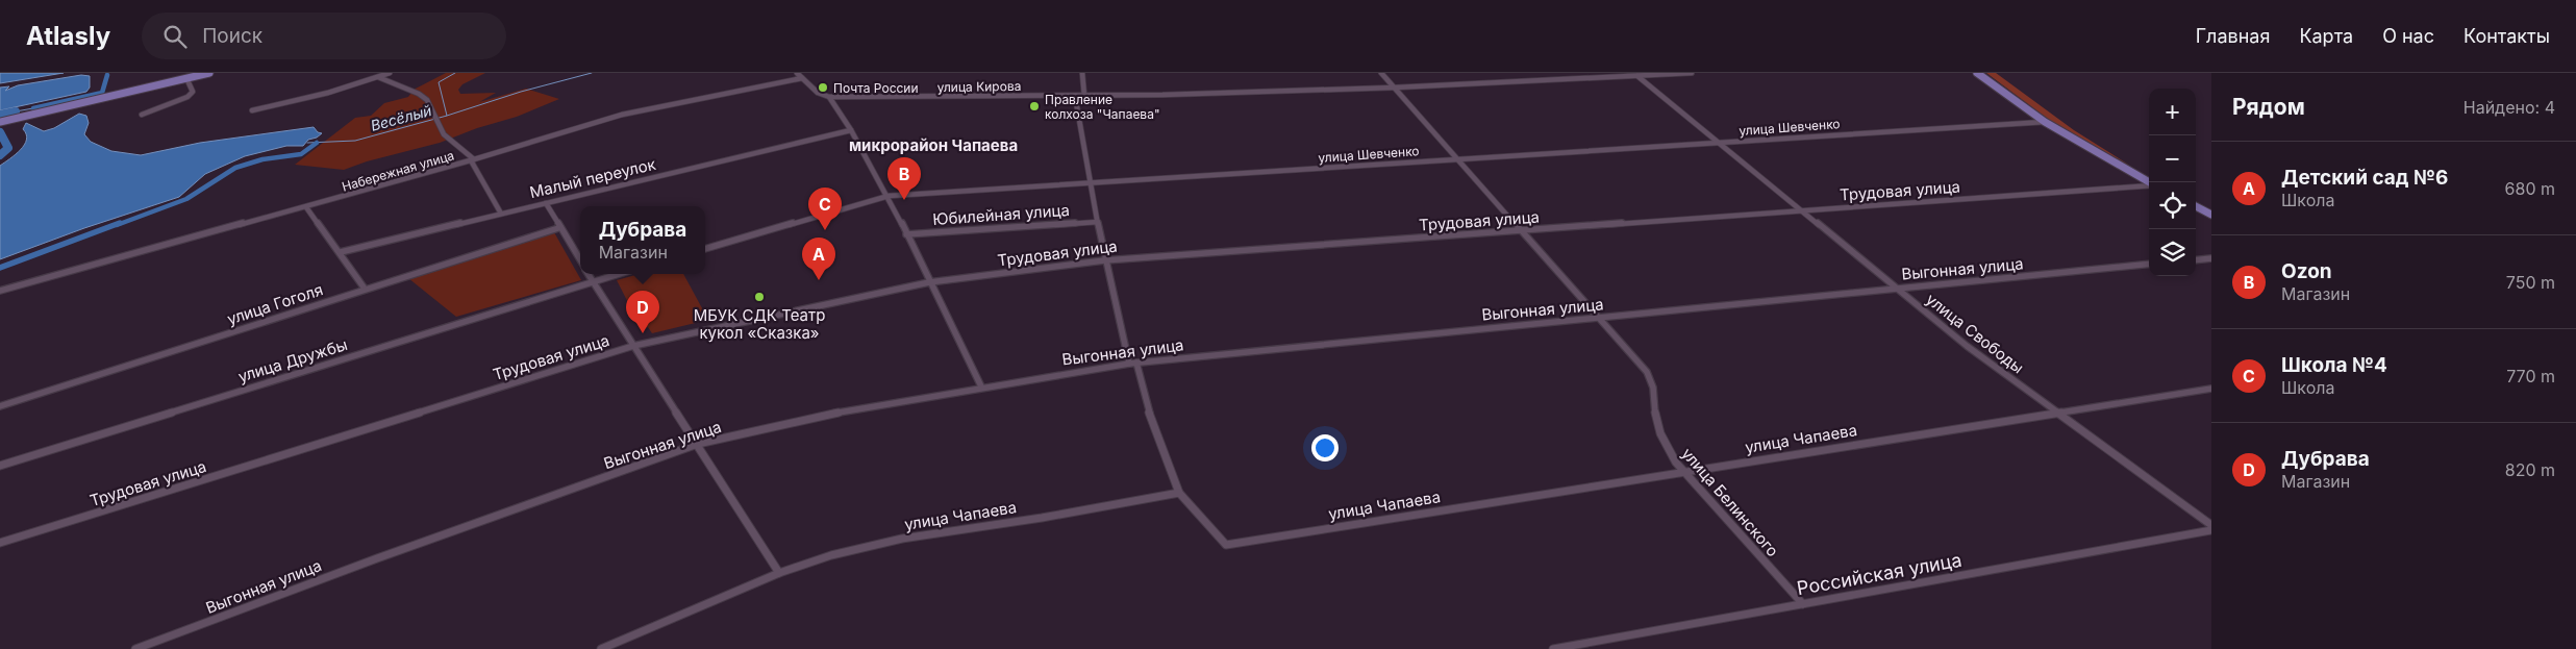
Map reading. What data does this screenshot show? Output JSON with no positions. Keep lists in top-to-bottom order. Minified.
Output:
{"streets":{"street":["улица Кирова","улица Шевченко","Набережная улица","Малый переулок","Трудовая улица","Юбилейная улица","Выгонная улица","улица Гоголя","улица Свободы","улица Дружбы","улица Чапаева","улица Белинского","Российская улица"]},"crossings":[["улица Кирова","улица Свободы"],["улица Кирова","улица Белинского"],["улица Шевченко","улица Свободы"],["улица Шевченко","улица Белинского"],["Трудовая улица","улица Свободы"],["Трудовая улица","улица Белинского"],["Выгонная улица","улица Свободы"],["Выгонная улица","улица Белинского"],["улица Свободы","улица Чапаева"],["улица Чапаева","улица Белинского"],["улица Белинского","Российская улица"]],"districts":["микрорайон Чапаева"],"water":["Весёлый"],"places":["Почта России","Правление колхоза \"Чапаева\"","МБУК СДК Театр кукол «Сказка»"],"page":{"header":"Atlasly","search":"Поиск","nav":["Главная","Карта","О нас","Контакты"],"heading":["Рядом","Найдено: 4"],"map_buttons":["+","−"],"list":[{"mark":"A","name":"Детский сад №6","note":"Школа","value":"680 m"},{"mark":"B","name":"Ozon","note":"Магазин","value":"750 m"},{"mark":"C","name":"Школа №4","note":"Школа","value":"770 m"},{"mark":"D","name":"Дубрава","note":"Магазин","value":"820 m"}],"pins":["B","C","A","D"],"popup":["Дубрава","Магазин"]}}
